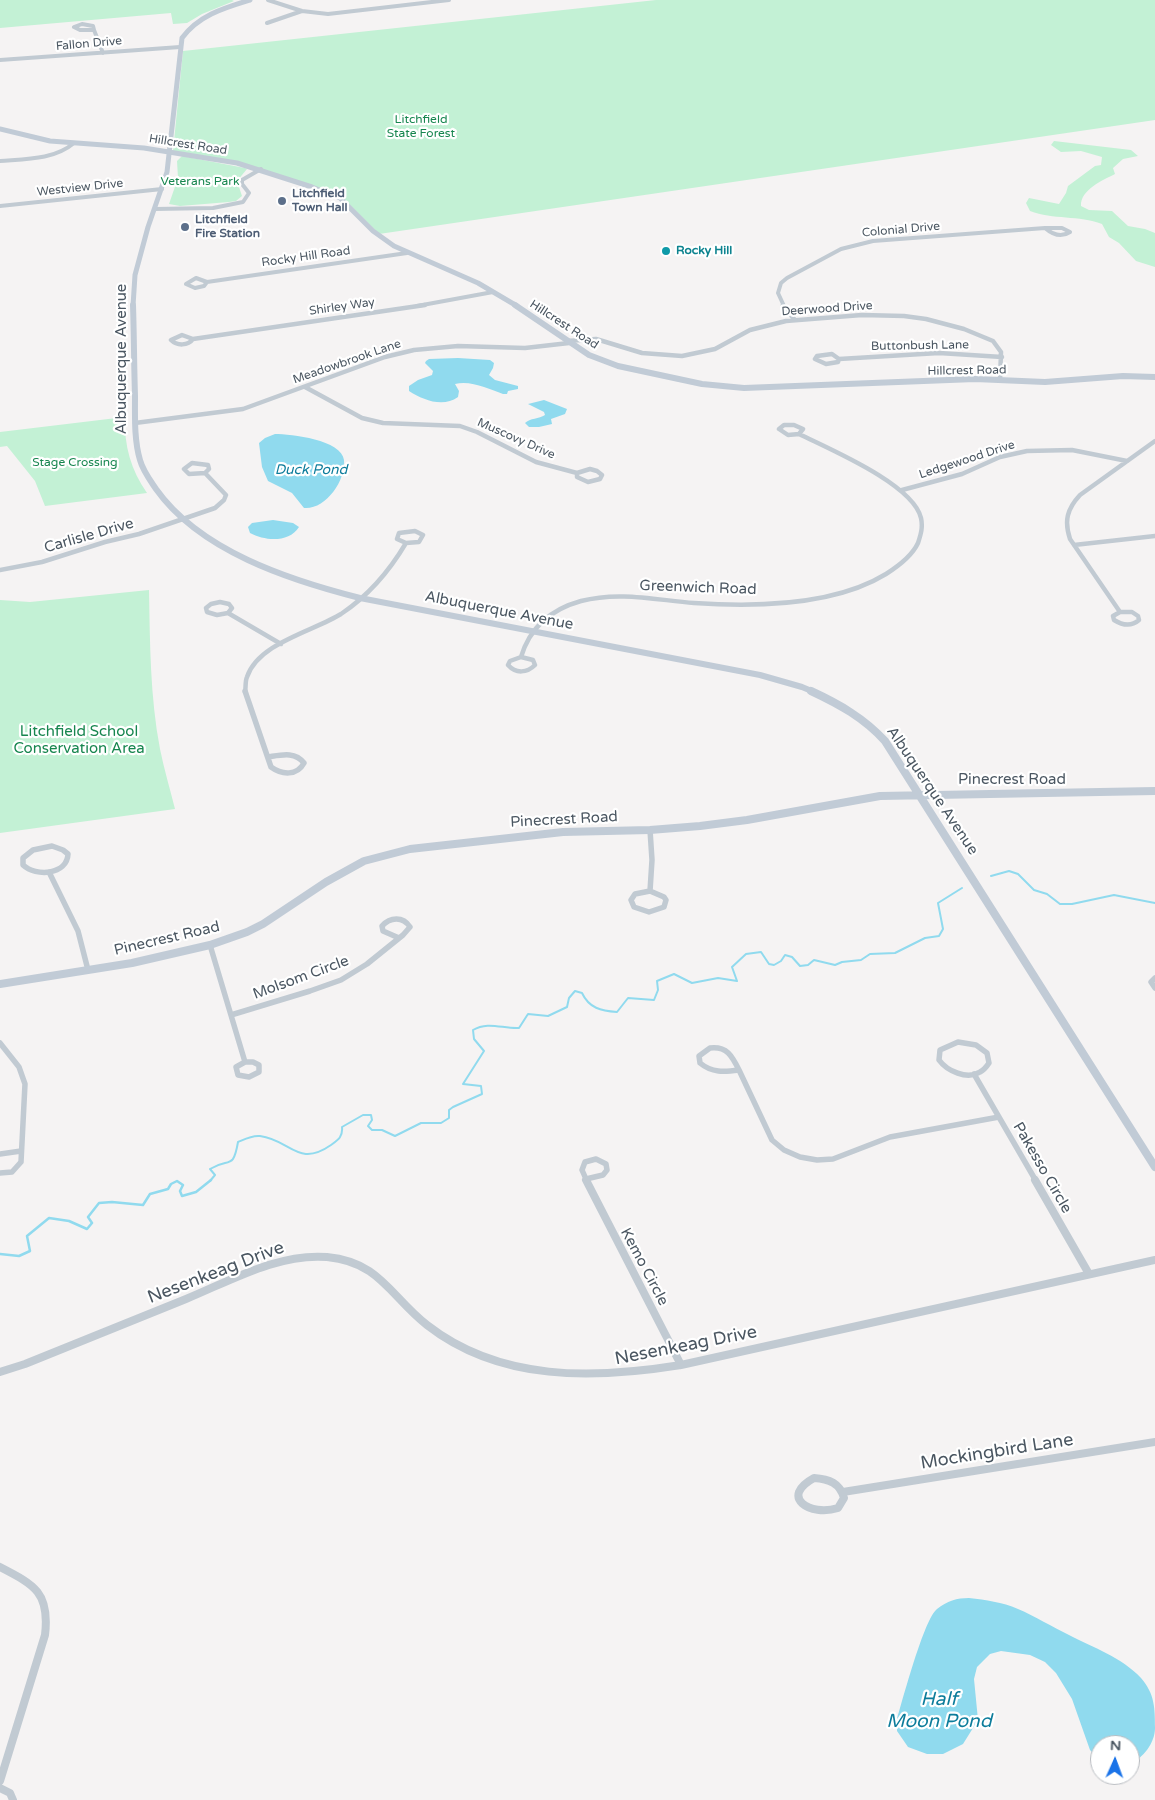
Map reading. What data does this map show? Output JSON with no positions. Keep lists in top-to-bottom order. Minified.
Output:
{"streets":{"street":["Fallon Drive","Hillcrest Road","Westview Drive","Colonial Drive","Rocky Hill Road","Shirley Way","Deerwood Drive","Buttonbush Lane","Albuquerque Avenue","Meadowbrook Lane","Muscovy Drive","Ledgewood Drive","Carlisle Drive","Greenwich Road","Pinecrest Road","Molsom Circle","Pakesso Circle","Kemo Circle","Nesenkeag Drive","Mockingbird Lane"]},"crossings":[["Fallon Drive","Albuquerque Avenue"],["Hillcrest Road","Rocky Hill Road"],["Hillcrest Road","Shirley Way"],["Hillcrest Road","Deerwood Drive"],["Hillcrest Road","Albuquerque Avenue"],["Hillcrest Road","Meadowbrook Lane"],["Westview Drive","Albuquerque Avenue"],["Colonial Drive","Deerwood Drive"],["Deerwood Drive","Buttonbush Lane"],["Deerwood Drive","Meadowbrook Lane"],["Albuquerque Avenue","Meadowbrook Lane"],["Albuquerque Avenue","Carlisle Drive"],["Albuquerque Avenue","Greenwich Road"],["Albuquerque Avenue","Pinecrest Road"],["Meadowbrook Lane","Muscovy Drive"],["Ledgewood Drive","Greenwich Road"],["Pakesso Circle","Nesenkeag Drive"],["Kemo Circle","Nesenkeag Drive"]],"water":["Duck Pond","Half Moon Pond"],"parks":["Litchfield State Forest","Veterans Park","Stage Crossing","Litchfield School Conservation Area"],"places":["Litchfield Town Hall","Litchfield Fire Station","Rocky Hill"],"north":"top"}
